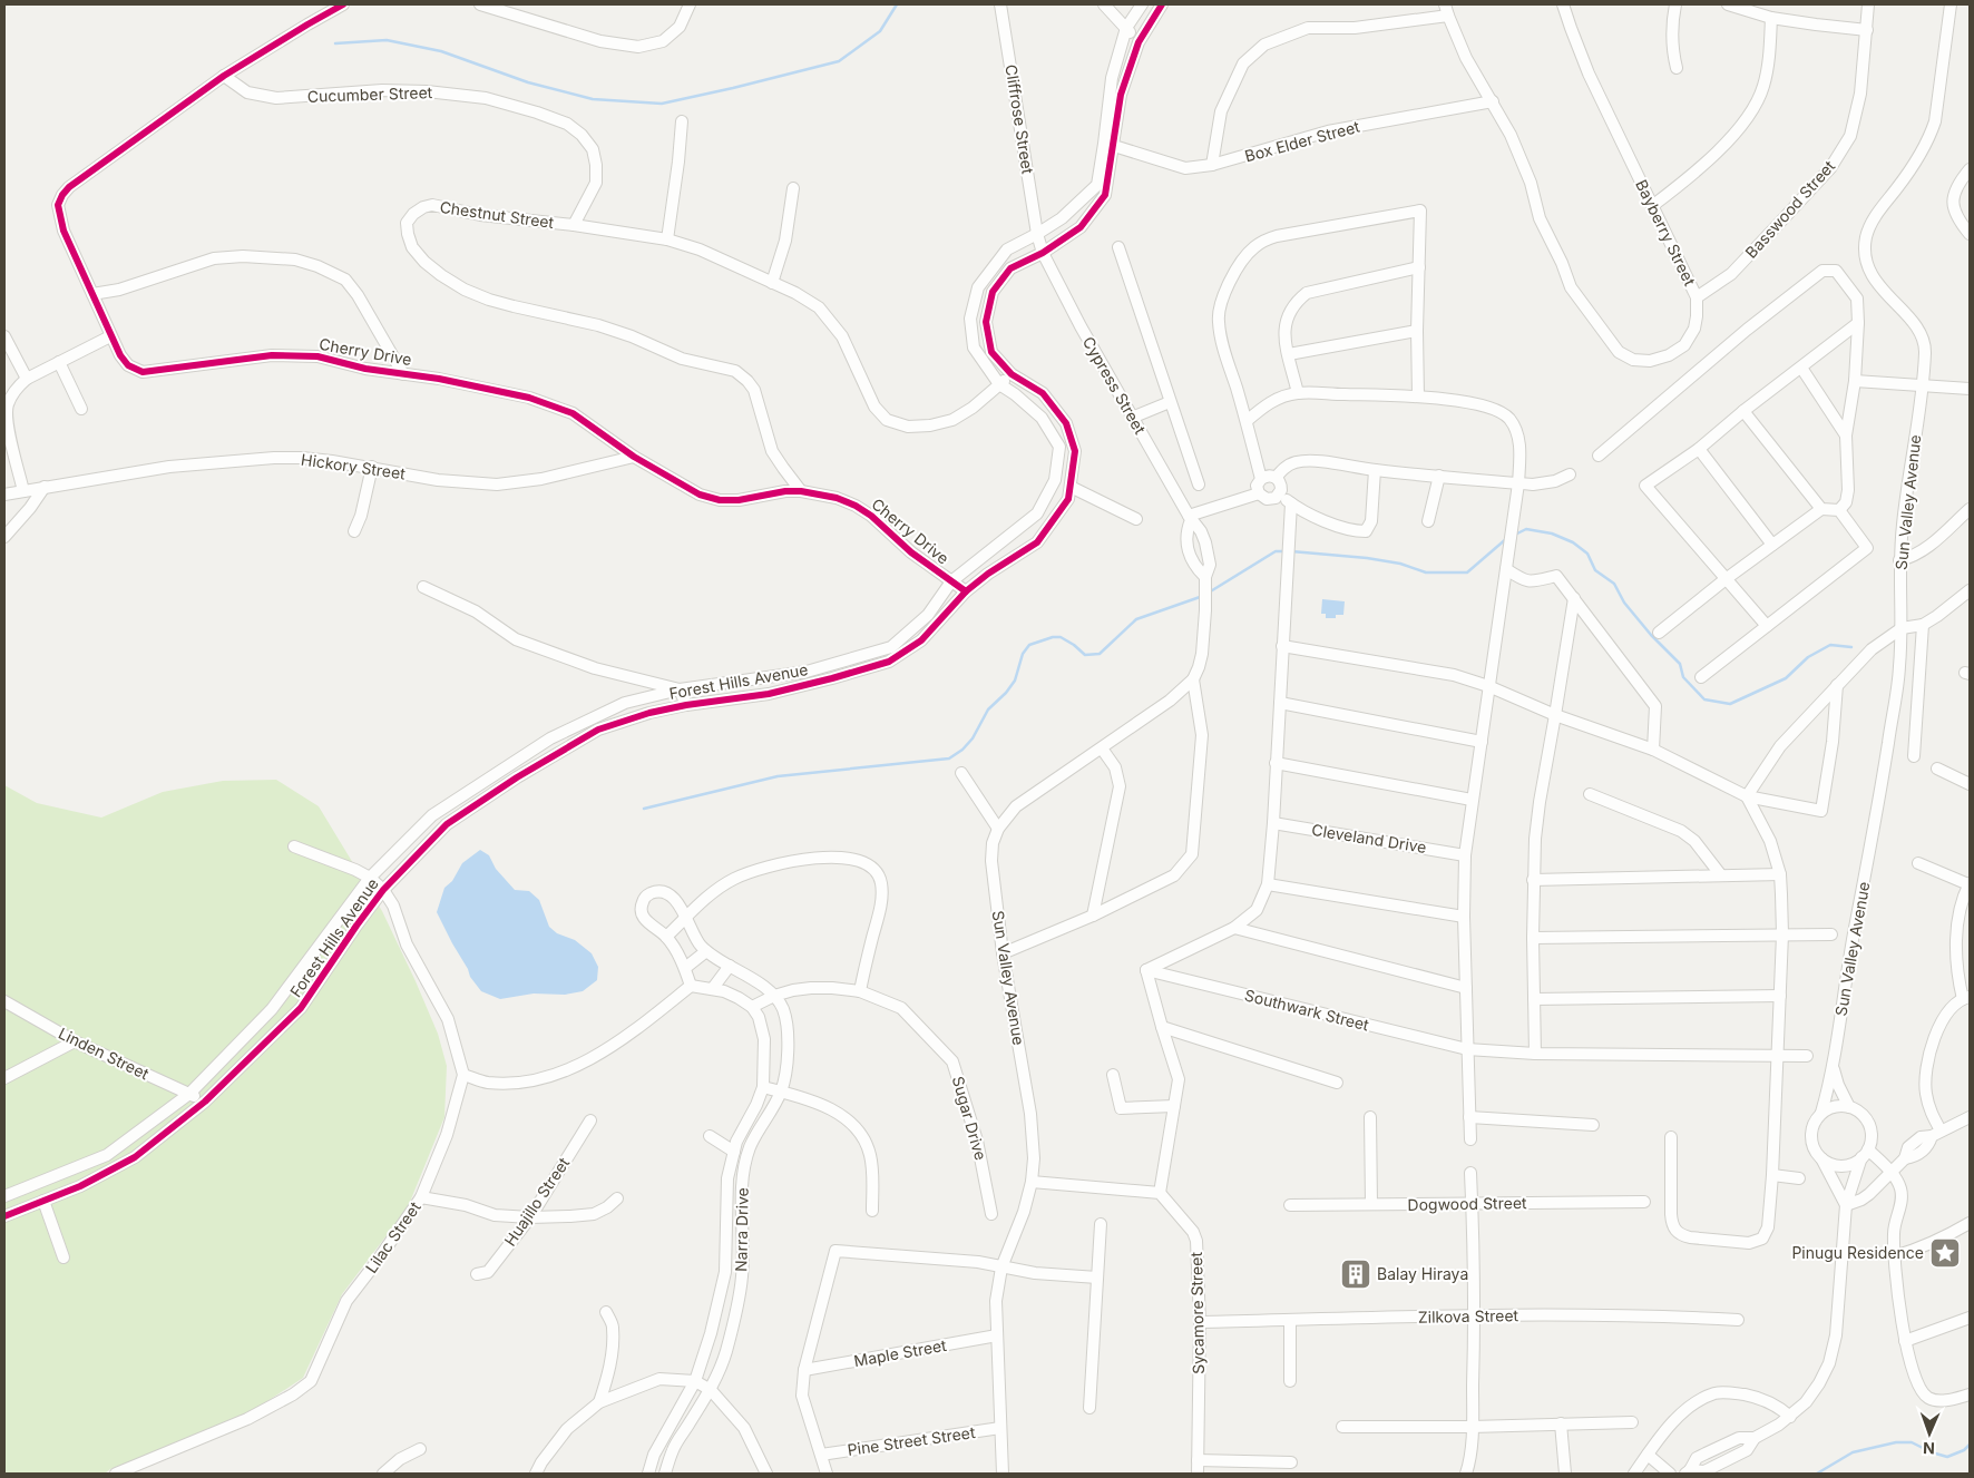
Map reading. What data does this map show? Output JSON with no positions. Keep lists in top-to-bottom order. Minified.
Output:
{"streets":{"street":["Cucumber Street","Cliffrose Street","Box Elder Street","Basswood Street","Chestnut Street","Bayberry Street","Cherry Drive","Cypress Street","Hickory Street","Sun Valley Avenue","Forest Hills Avenue","Cleveland Drive","Southwark Street","Linden Street","Sugar Drive","Huajillo Street","Dogwood Street","Narra Drive","Lilac Street","Sycamore Street","Zilkova Street","Maple Street","Pine Street Street"]},"crossings":[["Cucumber Street","Chestnut Street"],["Cucumber Street","Cherry Drive"],["Cliffrose Street","Cypress Street"],["Cliffrose Street","Forest Hills Avenue"],["Box Elder Street","Bayberry Street"],["Box Elder Street","Forest Hills Avenue"],["Basswood Street","Bayberry Street"],["Chestnut Street","Cherry Drive"],["Chestnut Street","Forest Hills Avenue"],["Cherry Drive","Hickory Street"],["Cherry Drive","Forest Hills Avenue"],["Cypress Street","Sun Valley Avenue"],["Cypress Street","Forest Hills Avenue"],["Sun Valley Avenue","Maple Street"],["Sun Valley Avenue","Pine Street Street"],["Forest Hills Avenue","Linden Street"],["Sugar Drive","Narra Drive"],["Sycamore Street","Zilkova Street"]],"places":{"place":["Pinugu Residence"],"building":["Balay Hiraya"]},"north":"bottom"}
